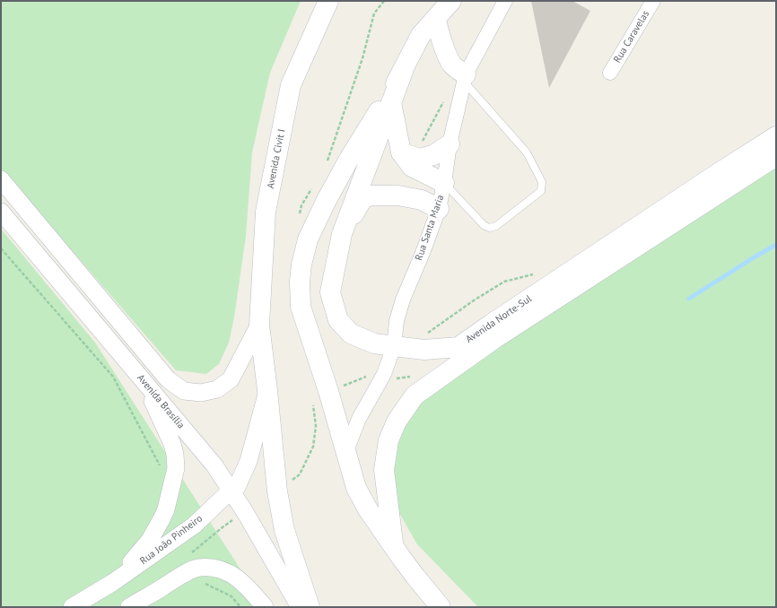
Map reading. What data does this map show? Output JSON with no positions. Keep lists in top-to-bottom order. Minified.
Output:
{"streets":{"main road":["Avenida Civit I","Avenida Norte-Sul"],"street":["Rua Caravelas","Rua Santa Maria","Avenida Brasília","Rua João Pinheiro"]},"crossings":[["Avenida Civit I","Avenida Brasília"],["Avenida Civit I","Rua João Pinheiro"],["Rua Santa Maria","Avenida Norte-Sul"],["Avenida Brasília","Rua João Pinheiro"]]}
